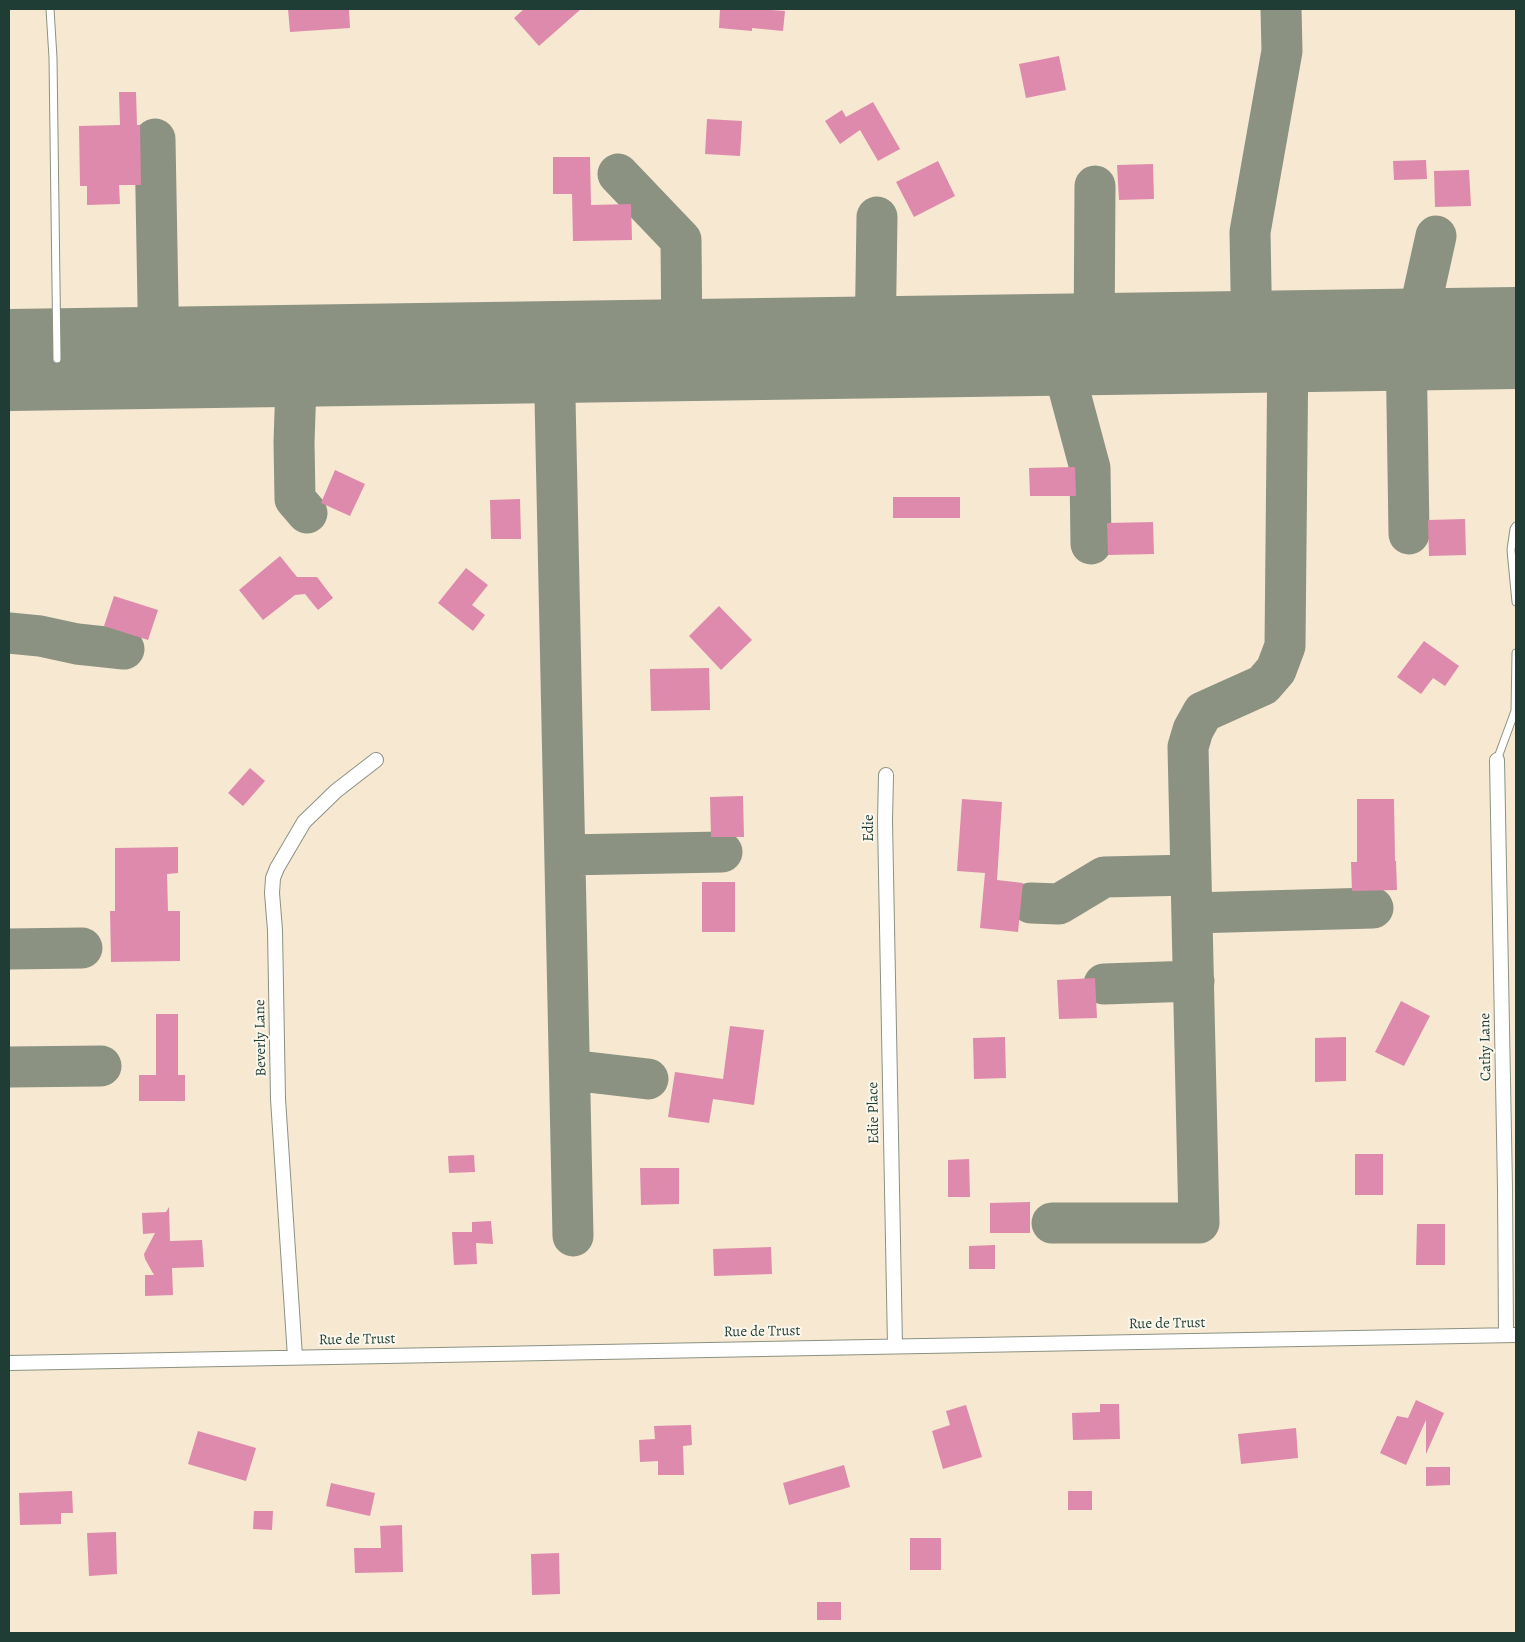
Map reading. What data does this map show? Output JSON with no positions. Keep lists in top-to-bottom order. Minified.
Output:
{"streets":{"street":["Edie","Beverly Lane","Cathy Lane","Edie Place","Rue de Trust"]},"crossings":[["Edie","Edie Place"],["Beverly Lane","Rue de Trust"],["Cathy Lane","Rue de Trust"],["Edie Place","Rue de Trust"]]}
